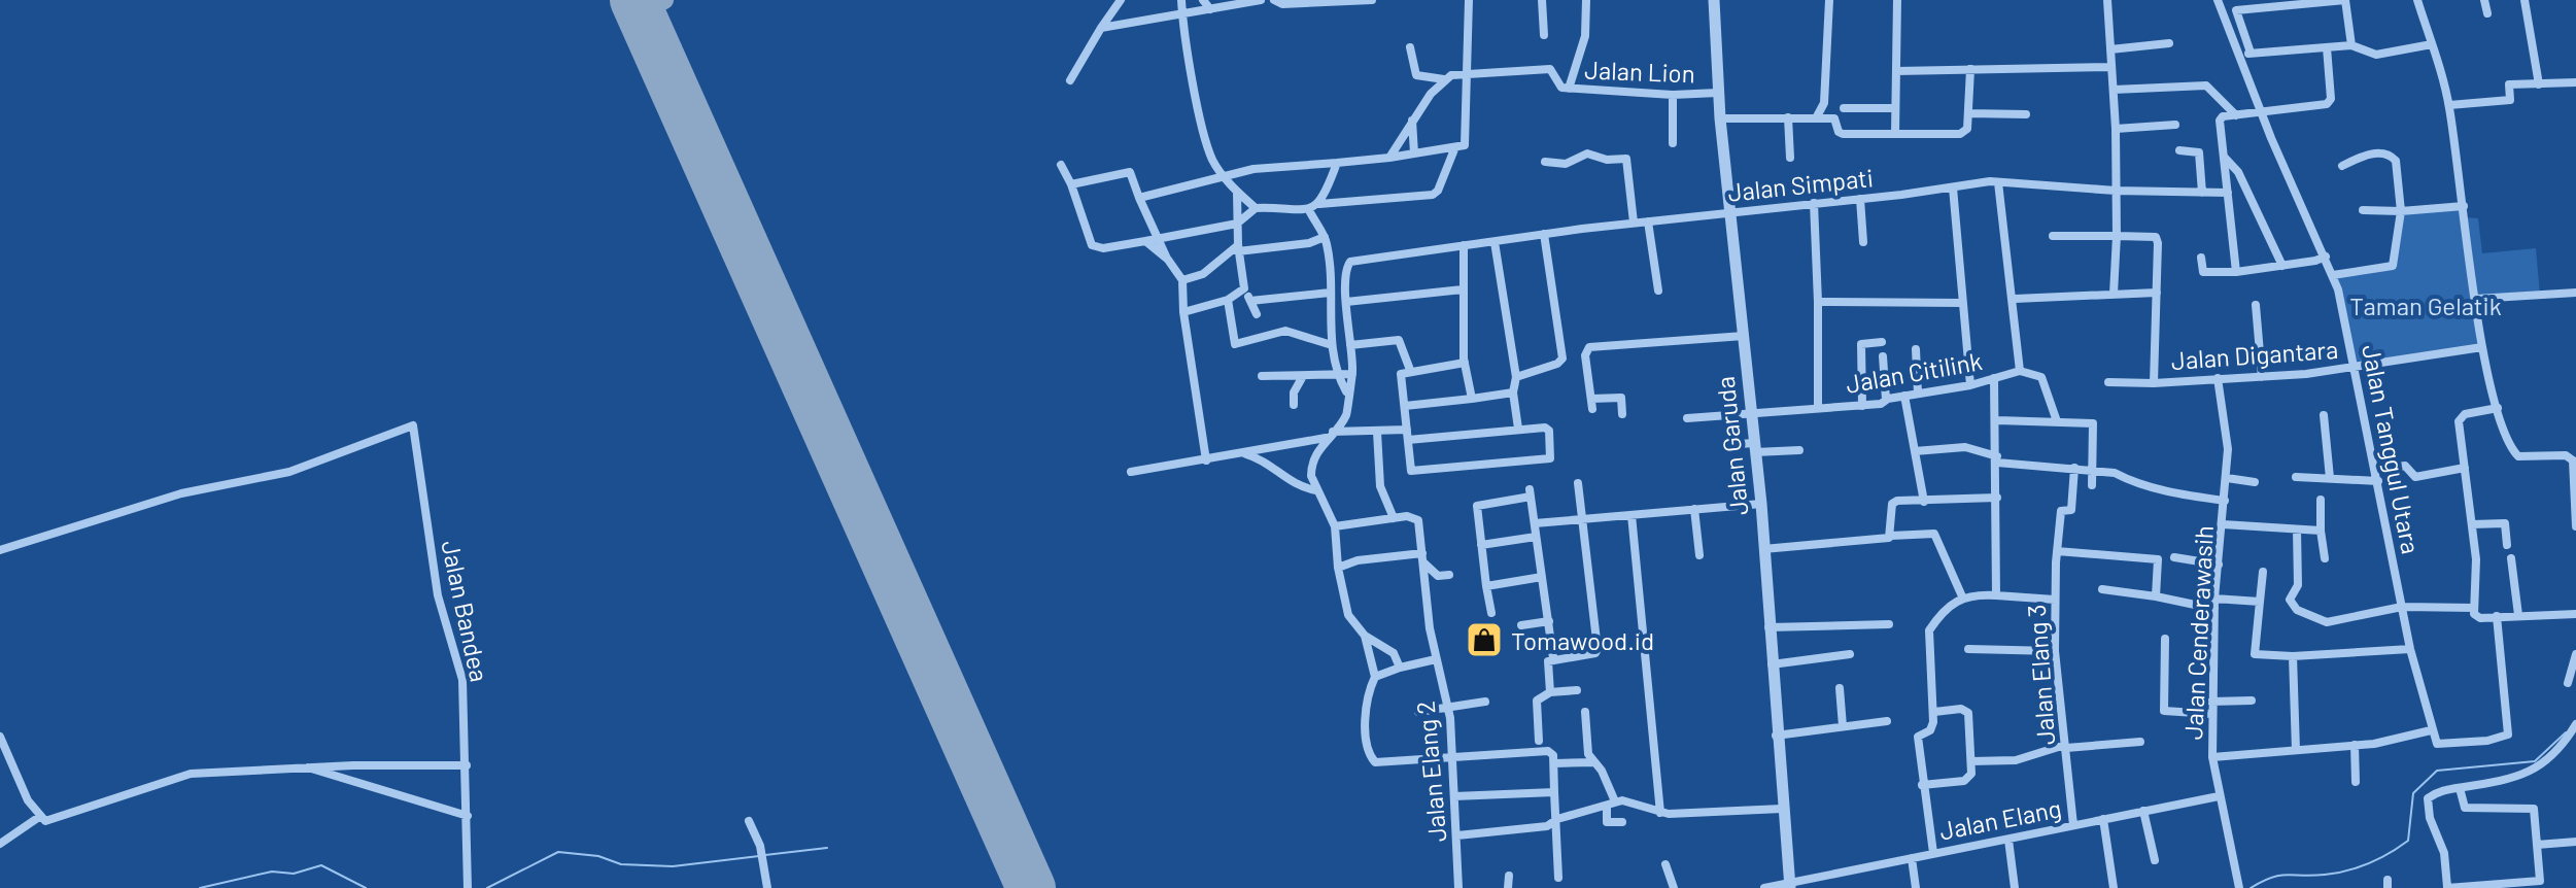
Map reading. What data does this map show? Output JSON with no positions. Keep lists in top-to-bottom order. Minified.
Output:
{"streets":{"street":["Jalan Lion","Jalan Simpati","Jalan Digantara","Jalan Citilink","Jalan Garuda","Jalan Tanggul Utara","Jalan Bandea","Jalan Cenderawasih","Jalan Elang 3","Jalan Elang 2","Jalan Elang"]},"crossings":[["Jalan Lion","Jalan Garuda"],["Jalan Simpati","Jalan Garuda"],["Jalan Digantara","Jalan Tanggul Utara"],["Jalan Digantara","Jalan Cenderawasih"],["Jalan Citilink","Jalan Garuda"],["Jalan Garuda","Jalan Elang"],["Jalan Cenderawasih","Jalan Elang"],["Jalan Elang 3","Jalan Elang"]],"parks":["Taman Gelatik"],"places":{"shop":["Tomawood.id"]}}
